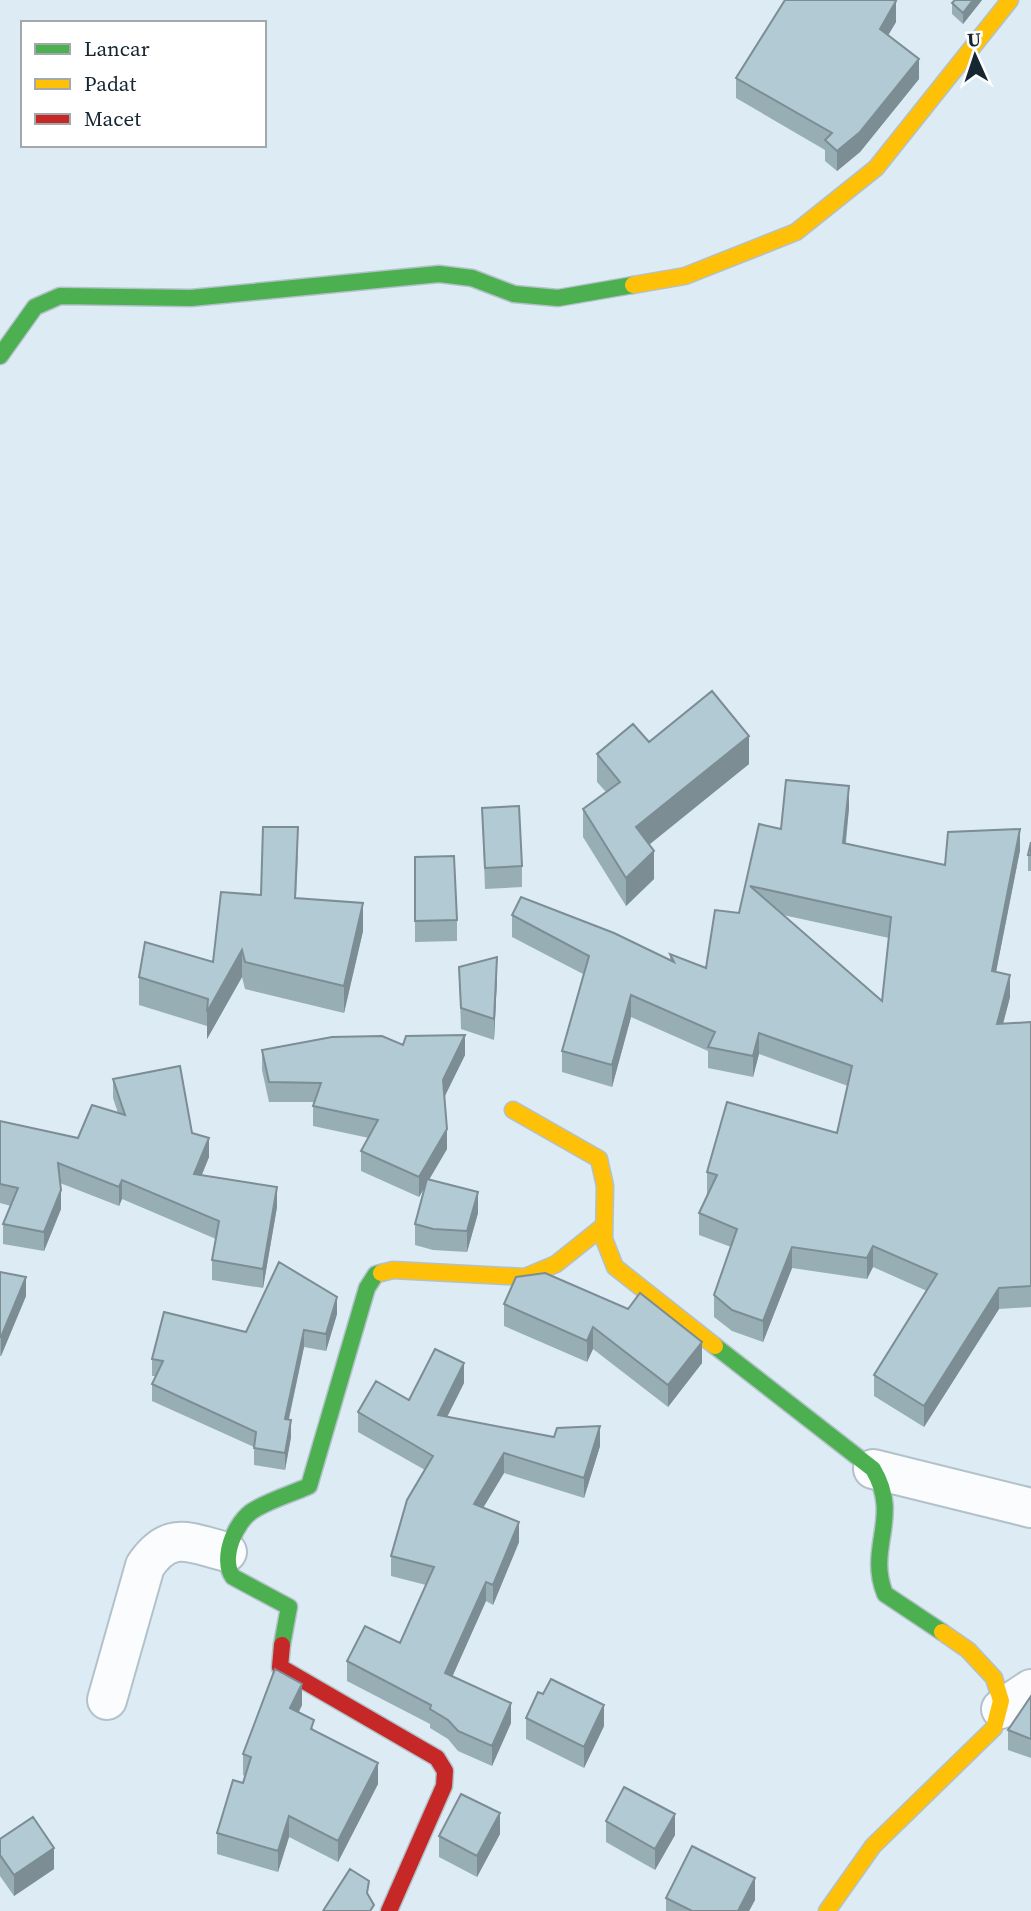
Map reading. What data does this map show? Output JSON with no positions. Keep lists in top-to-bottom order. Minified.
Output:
{"legend":["Lancar","Padat","Macet"],"north":"top"}
